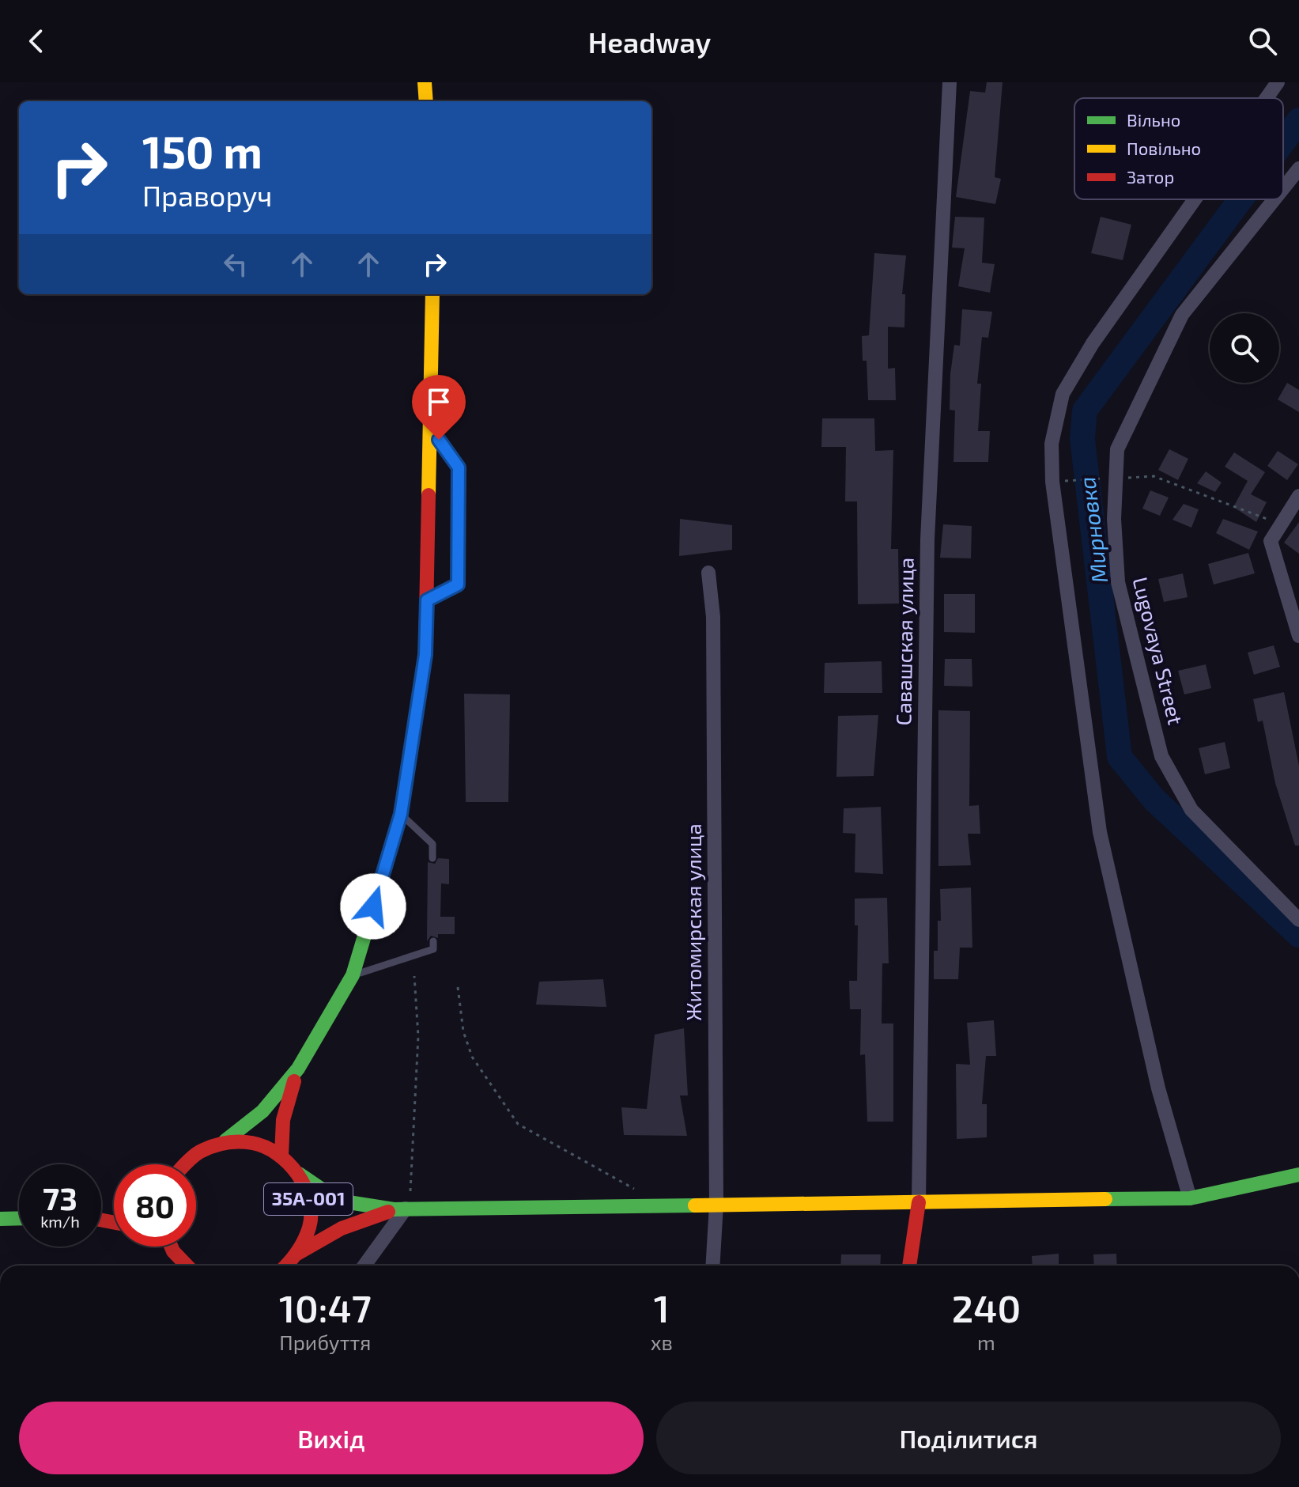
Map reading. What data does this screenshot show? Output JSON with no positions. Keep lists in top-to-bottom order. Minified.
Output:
{"streets":{"main road":["35А-001"],"street":["Савашская улица","Lugovaya Street","Житомирская улица"]},"water":["Мирновка"],"legend":["Вільно","Повільно","Затор"],"page":{"header":"Headway","turn":["150 m","Праворуч"],"speed":"73 km/h","limit":"80","eta":["10:47","Прибуття","1","хв","240","m"],"buttons":["Вихід","Поділитися"]}}
